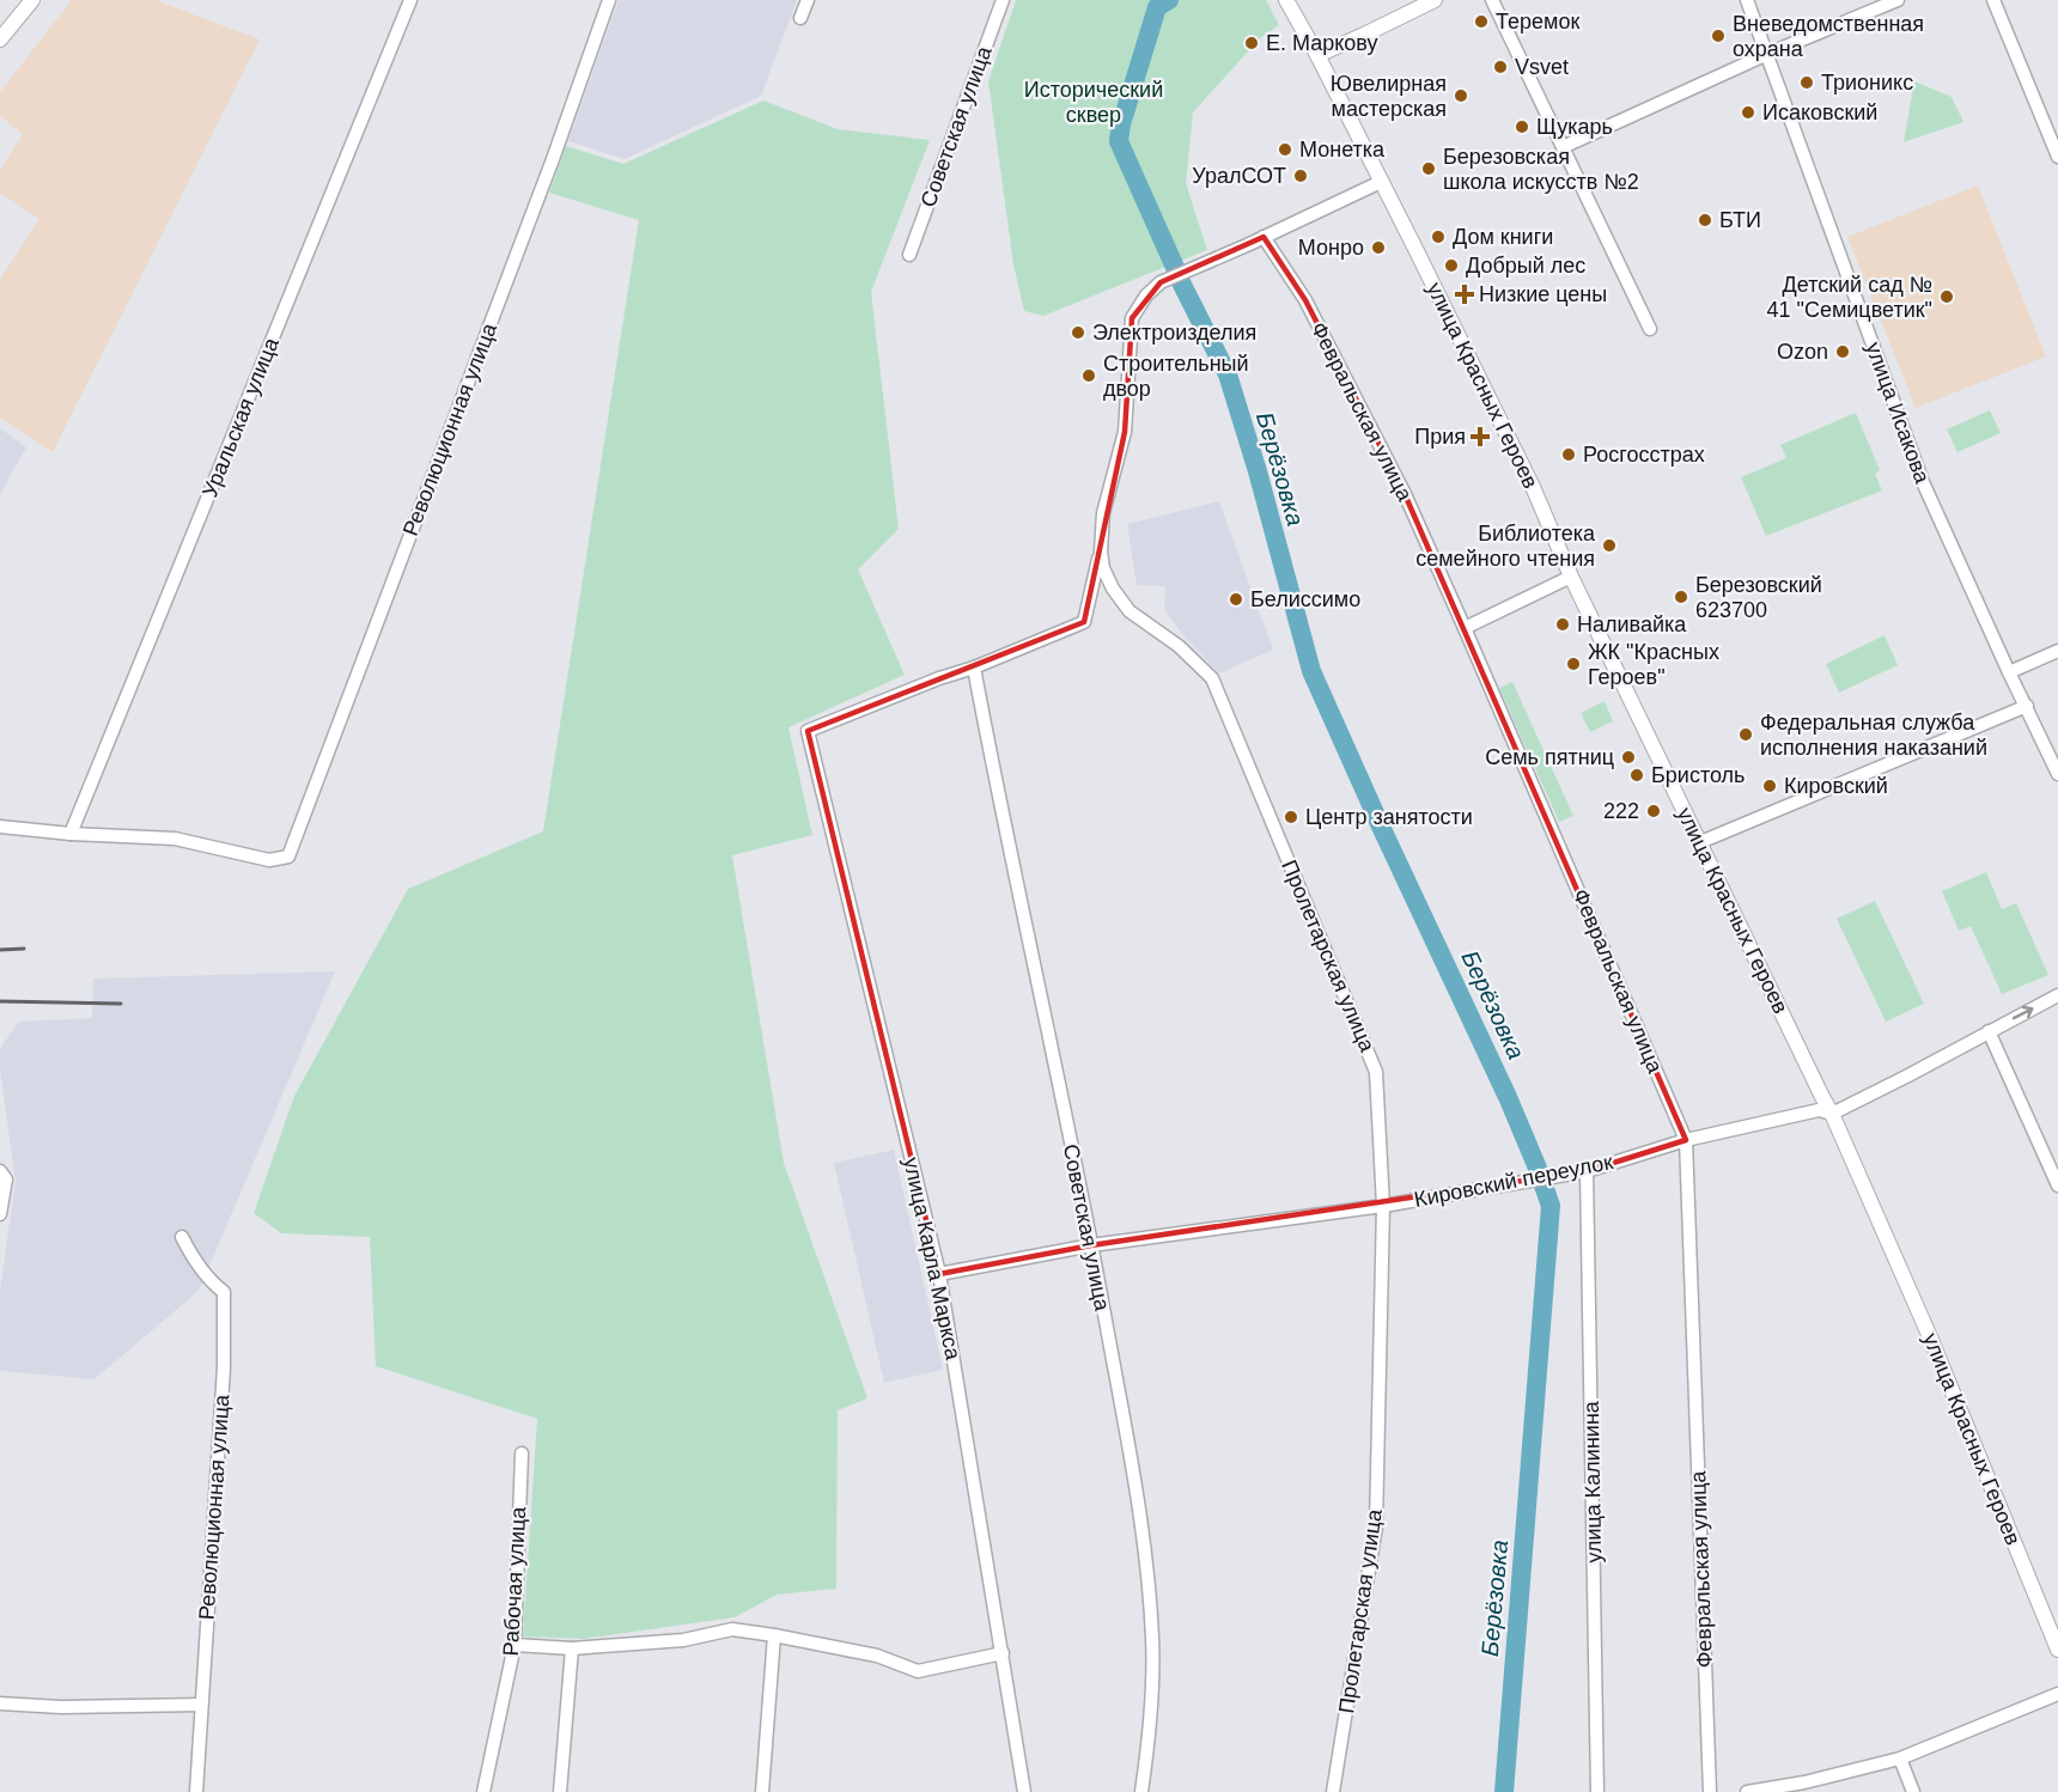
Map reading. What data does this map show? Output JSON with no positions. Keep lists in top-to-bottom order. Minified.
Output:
{"streets":{"main road":["улица Красных Героев"],"street":["Советская улица","Февральская улица","улица Исакова","Уральская улица","Революционная улица","Пролетарская улица","Кировский переулок","улица Карла Маркса","улица Калинина","Рабочая улица"]},"crossings":[["Советская улица","Кировский переулок"],["Советская улица","улица Карла Маркса"],["улица Красных Героев","Пролетарская улица"],["улица Красных Героев","Кировский переулок"],["Февральская улица","Пролетарская улица"],["Февральская улица","Кировский переулок"],["Уральская улица","Революционная улица"],["Пролетарская улица","Кировский переулок"],["Кировский переулок","улица Карла Маркса"],["Кировский переулок","улица Калинина"]],"water":["Берёзовка"],"parks":["Исторический сквер"],"places":{"other":["Теремок","Вневедомственная охрана","Е. Маркову","Vsvet","Трионикс","Ювелирная мастерская","Исаковский","Щукарь","Монетка","Березовская школа искусств №2","УралСОТ","БТИ","Дом книги","Монро","Добрый лес","Детский сад № 41 \"Семицветик\"","Электроизделия","Ozon","Строительный двор","Росгосстрах","Библиотека семейного чтения","Березовский 623700","Белиссимо","Наливайка","ЖК \"Красных Героев\"","Федеральная служба исполнения наказаний","Семь пятниц","Бристоль","Кировский","222","Центр занятости"],"health":["Низкие цены","Прия"]}}
